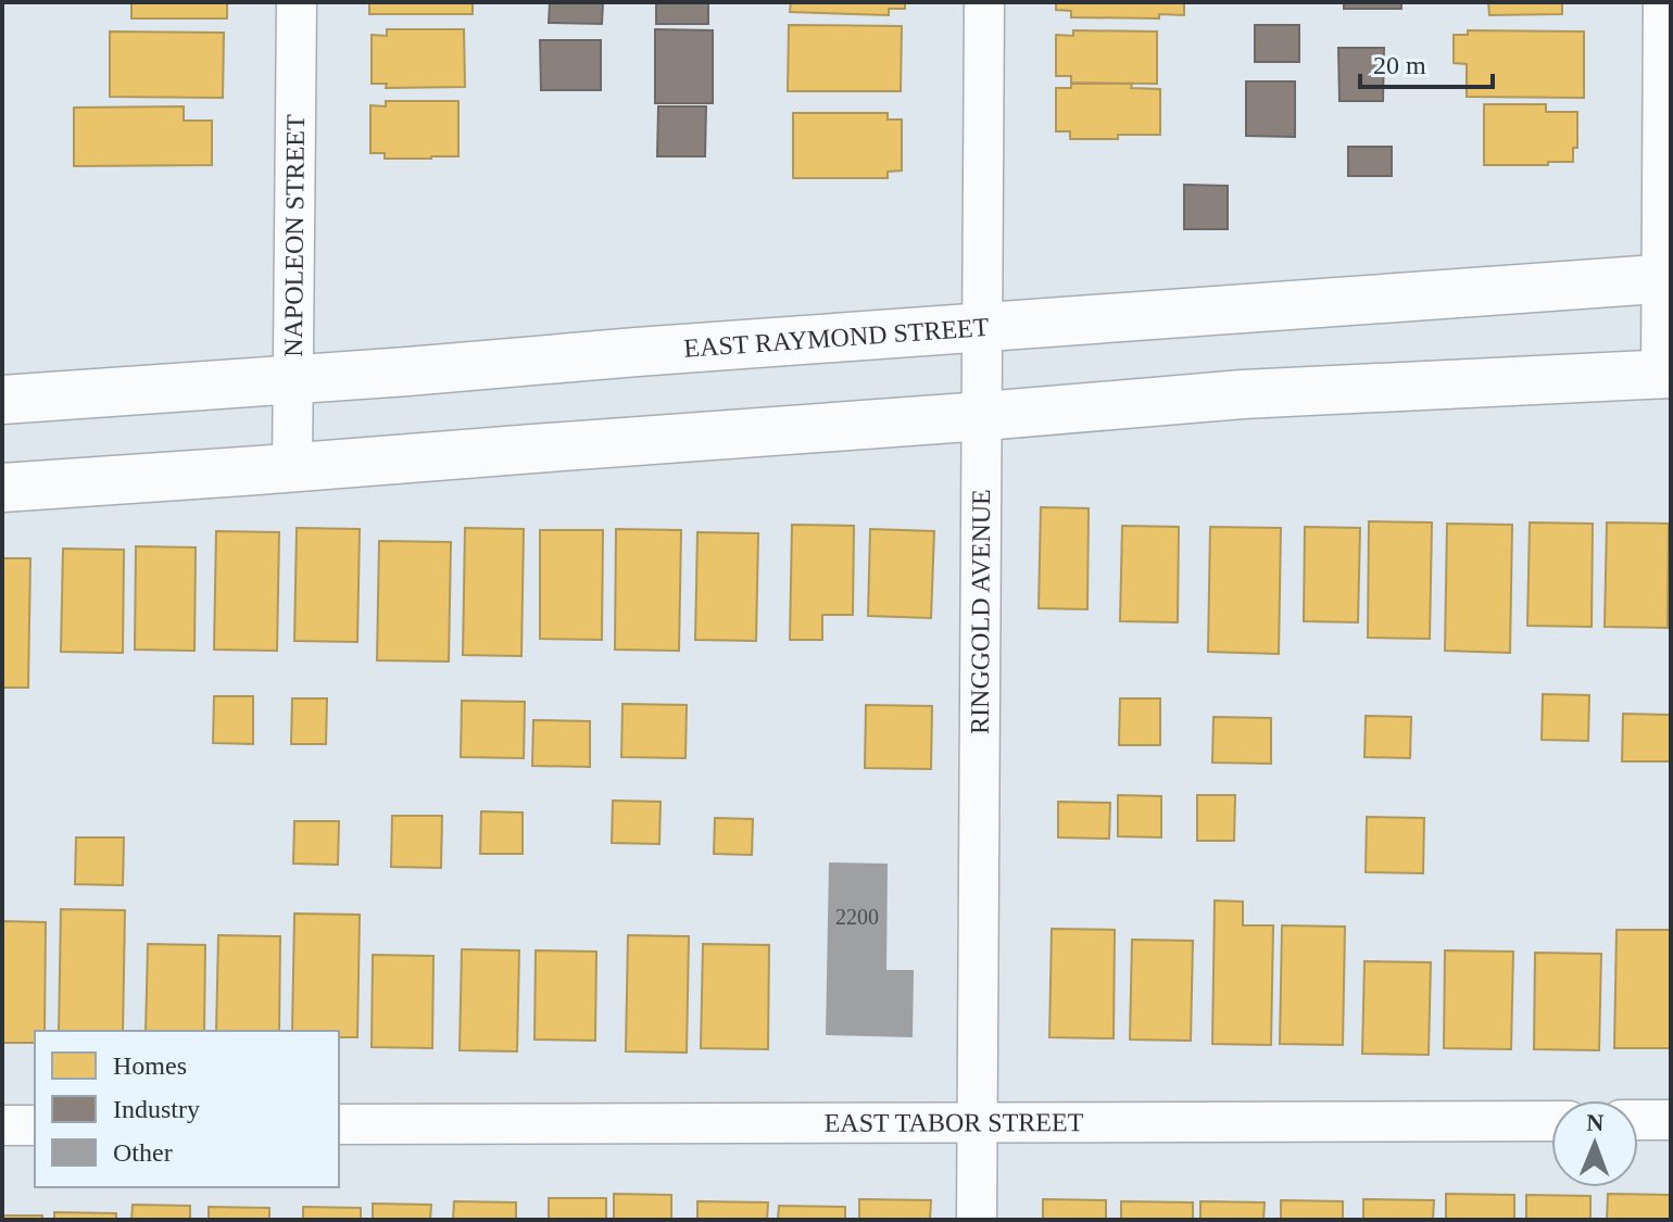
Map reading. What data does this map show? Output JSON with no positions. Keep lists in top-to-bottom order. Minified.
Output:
{"streets":{"main road":["EAST RAYMOND STREET"],"street":["NAPOLEON STREET","RINGGOLD AVENUE","EAST TABOR STREET"]},"crossings":[["NAPOLEON STREET","EAST RAYMOND STREET"],["EAST RAYMOND STREET","RINGGOLD AVENUE"],["RINGGOLD AVENUE","EAST TABOR STREET"]],"house_numbers":["2200"],"legend":["Homes","Industry","Other"],"scale_bar":"20 m","north":"top"}
